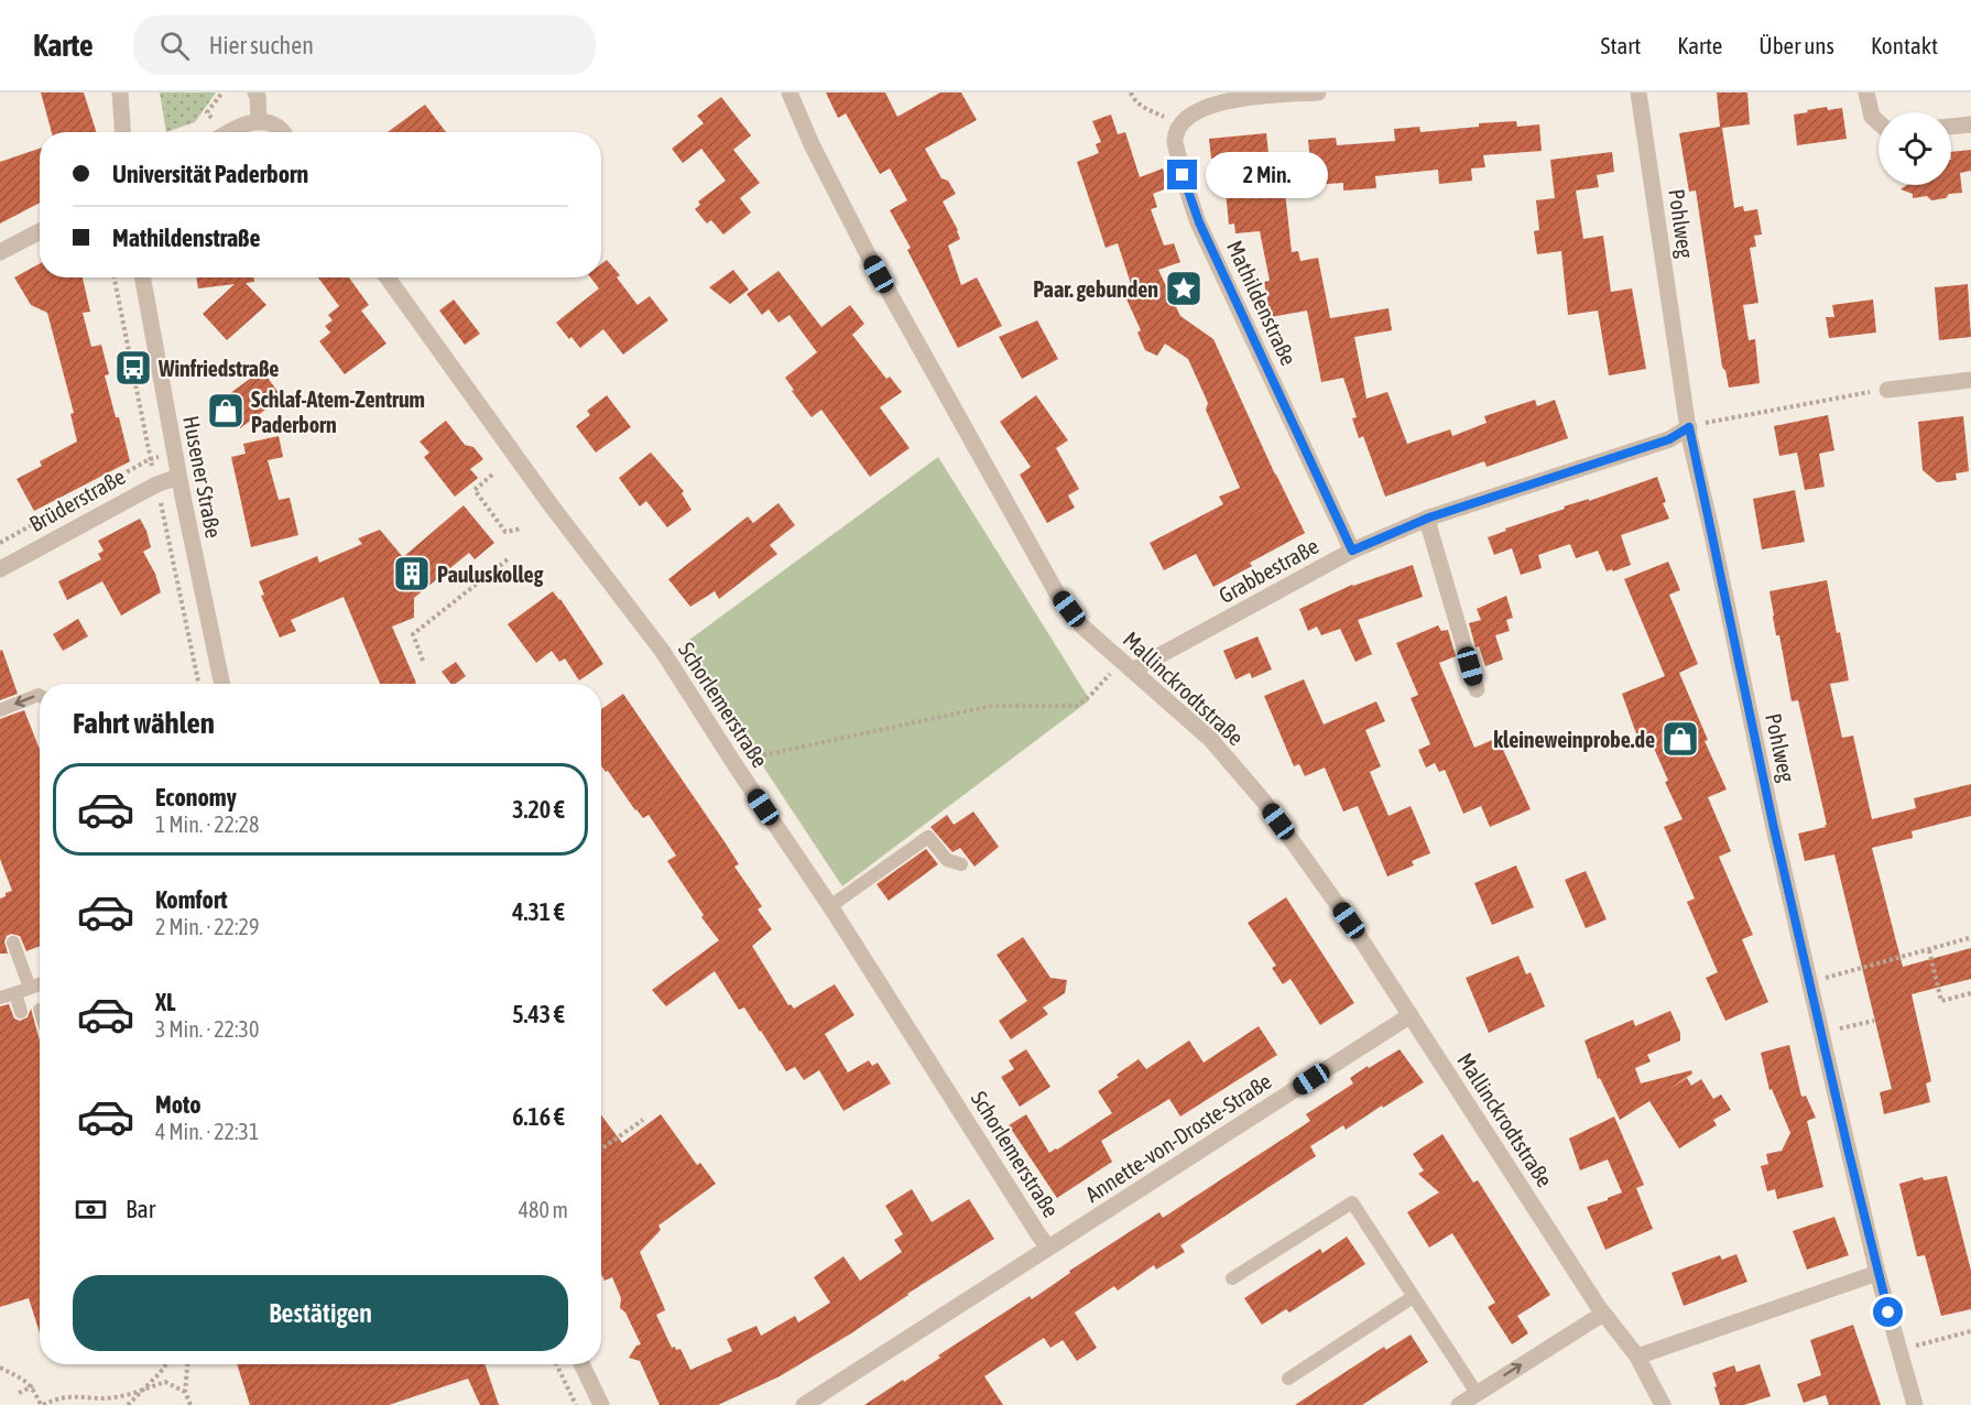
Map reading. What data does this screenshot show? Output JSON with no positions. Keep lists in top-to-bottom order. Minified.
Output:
{"streets":{"street":["Pohlweg","Mathildenstraße","Husener Straße","Brüderstraße","Grabbestraße","Mallinckrodtstraße","Schorlemerstraße","Annette-von-Droste-Straße"]},"crossings":[["Pohlweg","Grabbestraße"],["Mathildenstraße","Grabbestraße"],["Husener Straße","Brüderstraße"],["Grabbestraße","Mallinckrodtstraße"],["Mallinckrodtstraße","Annette-von-Droste-Straße"],["Schorlemerstraße","Annette-von-Droste-Straße"]],"places":{"place":["Paar. gebunden"],"bus stop":["Winfriedstraße"],"shop":["Schlaf-Atem-Zentrum Paderborn","kleineweinprobe.de"],"building":["Pauluskolleg"]},"page":{"header":"Karte","search":"Hier suchen","nav":["Start","Karte","Über uns","Kontakt"],"banner":["Universität Paderborn","Mathildenstraße"],"bubble":"2 Min.","heading":"Fahrt wählen","list":[{"name":"Economy","note":"1 Min. · 22:28","value":"3.20 €"},{"name":"Komfort","note":"2 Min. · 22:29","value":"4.31 €"},{"name":"XL","note":"3 Min. · 22:30","value":"5.43 €"},{"name":"Moto","note":"4 Min. · 22:31","value":"6.16 €"}],"pay":["Bar","480 m"],"buttons":"Bestätigen"}}
